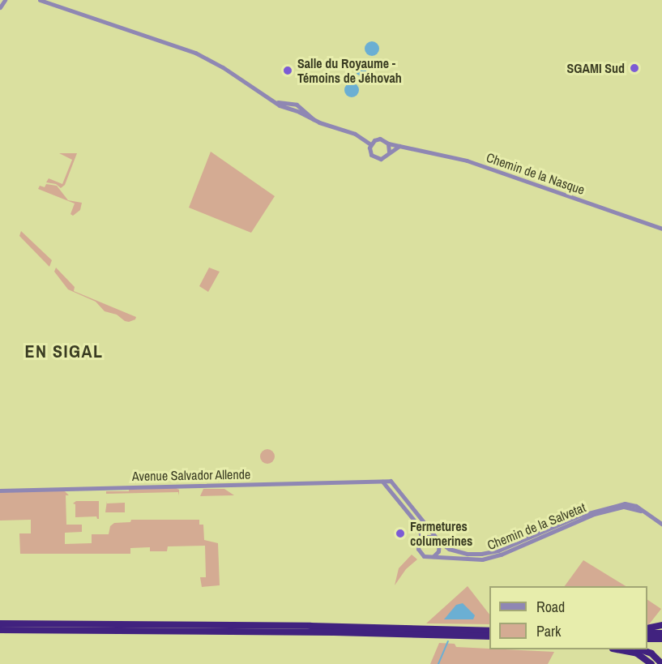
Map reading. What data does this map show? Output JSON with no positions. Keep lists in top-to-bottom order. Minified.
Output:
{"streets":{"street":["Chemin de la Nasque","Avenue Salvador Allende","Chemin de la Salvetat"]},"districts":["EN SIGAL"],"places":["SGAMI Sud","Salle du Royaume - Témoins de Jéhovah","Fermetures columerines"],"legend":["Road","Park"]}
